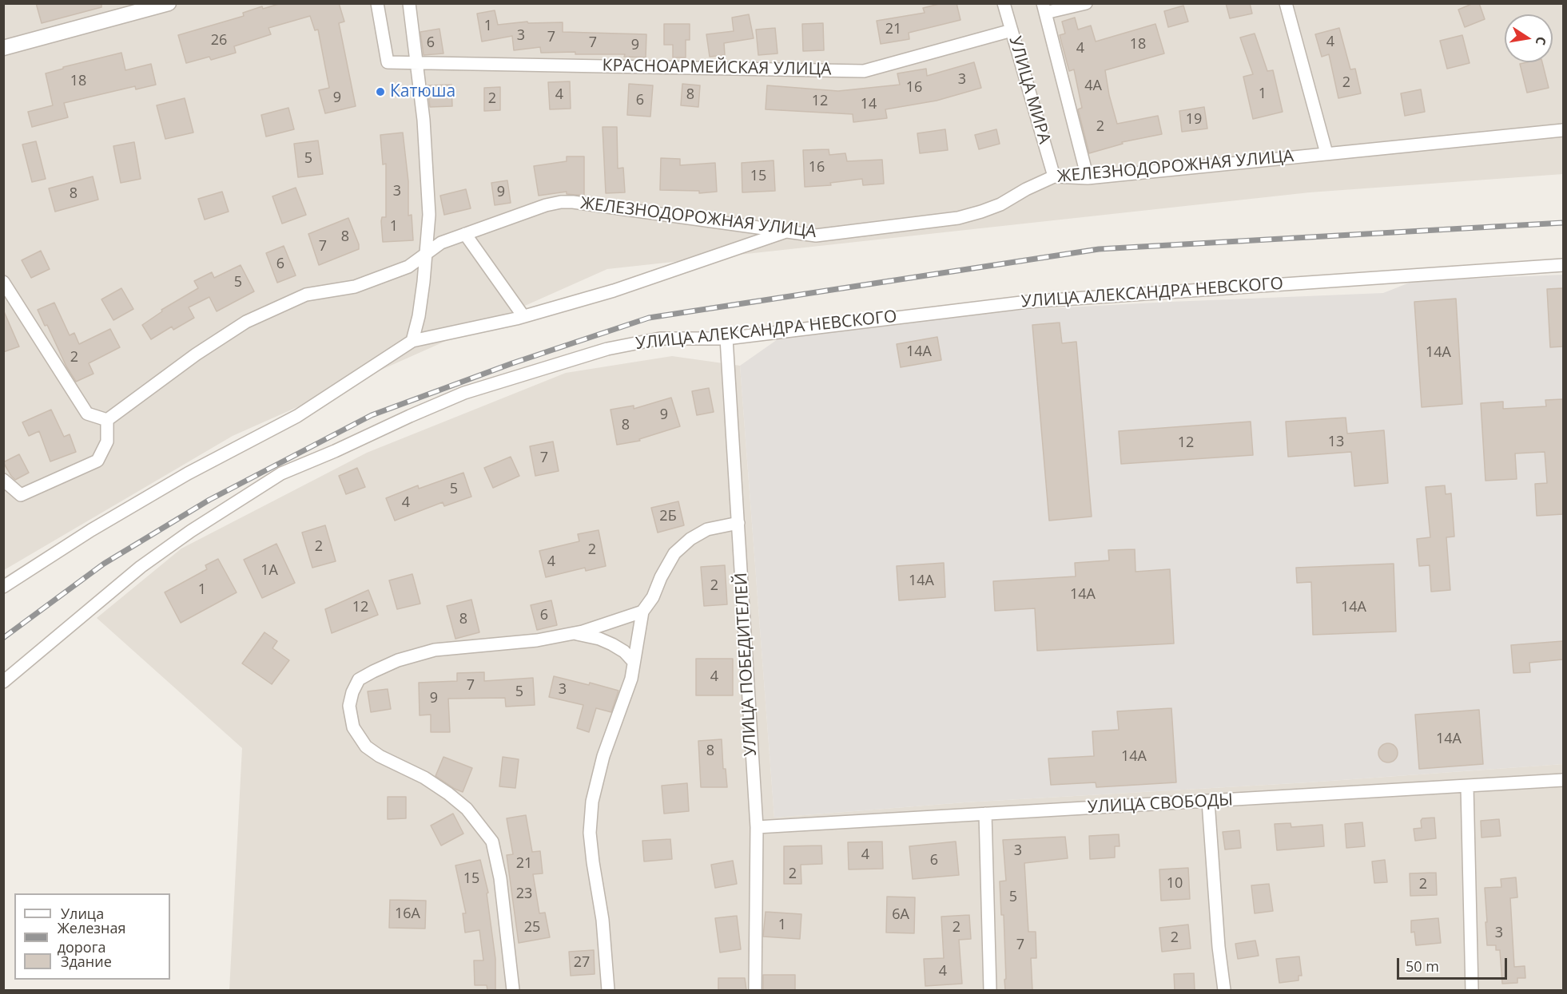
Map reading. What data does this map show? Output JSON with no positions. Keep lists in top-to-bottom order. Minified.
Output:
{"streets":{"street":["КРАСНОАРМЕЙСКАЯ УЛИЦА","УЛИЦА МИРА","ЖЕЛЕЗНОДОРОЖНАЯ УЛИЦА","УЛИЦА АЛЕКСАНДРА НЕВСКОГО","УЛИЦА ПОБЕДИТЕЛЕЙ","УЛИЦА СВОБОДЫ"]},"crossings":[["КРАСНОАРМЕЙСКАЯ УЛИЦА","УЛИЦА МИРА"],["УЛИЦА МИРА","ЖЕЛЕЗНОДОРОЖНАЯ УЛИЦА"],["УЛИЦА АЛЕКСАНДРА НЕВСКОГО","УЛИЦА ПОБЕДИТЕЛЕЙ"],["УЛИЦА ПОБЕДИТЕЛЕЙ","УЛИЦА СВОБОДЫ"]],"places":["Катюша"],"house_numbers":["1","21","3","7","26","4","6","7","18","9","4","3","18","2","4А","16","1","4","8","9","2","6","12","14","19","2","5","16","15","3","9","8","1","8","7","6","5","14А","14А","2","9","8","13","12","7","5","4","2Б","2","2","4","1А","14А","2","1","14А","12","14А","6","8","4","7","3","5","9","14А","8","14А","3","4","6","21","2","15","10","2","23","5","16А","6А","1","25","2","3","2","7","27","4"],"legend":["Улица","Железная дорога","Здание"],"scale_bar":"50 m","north":"right"}
